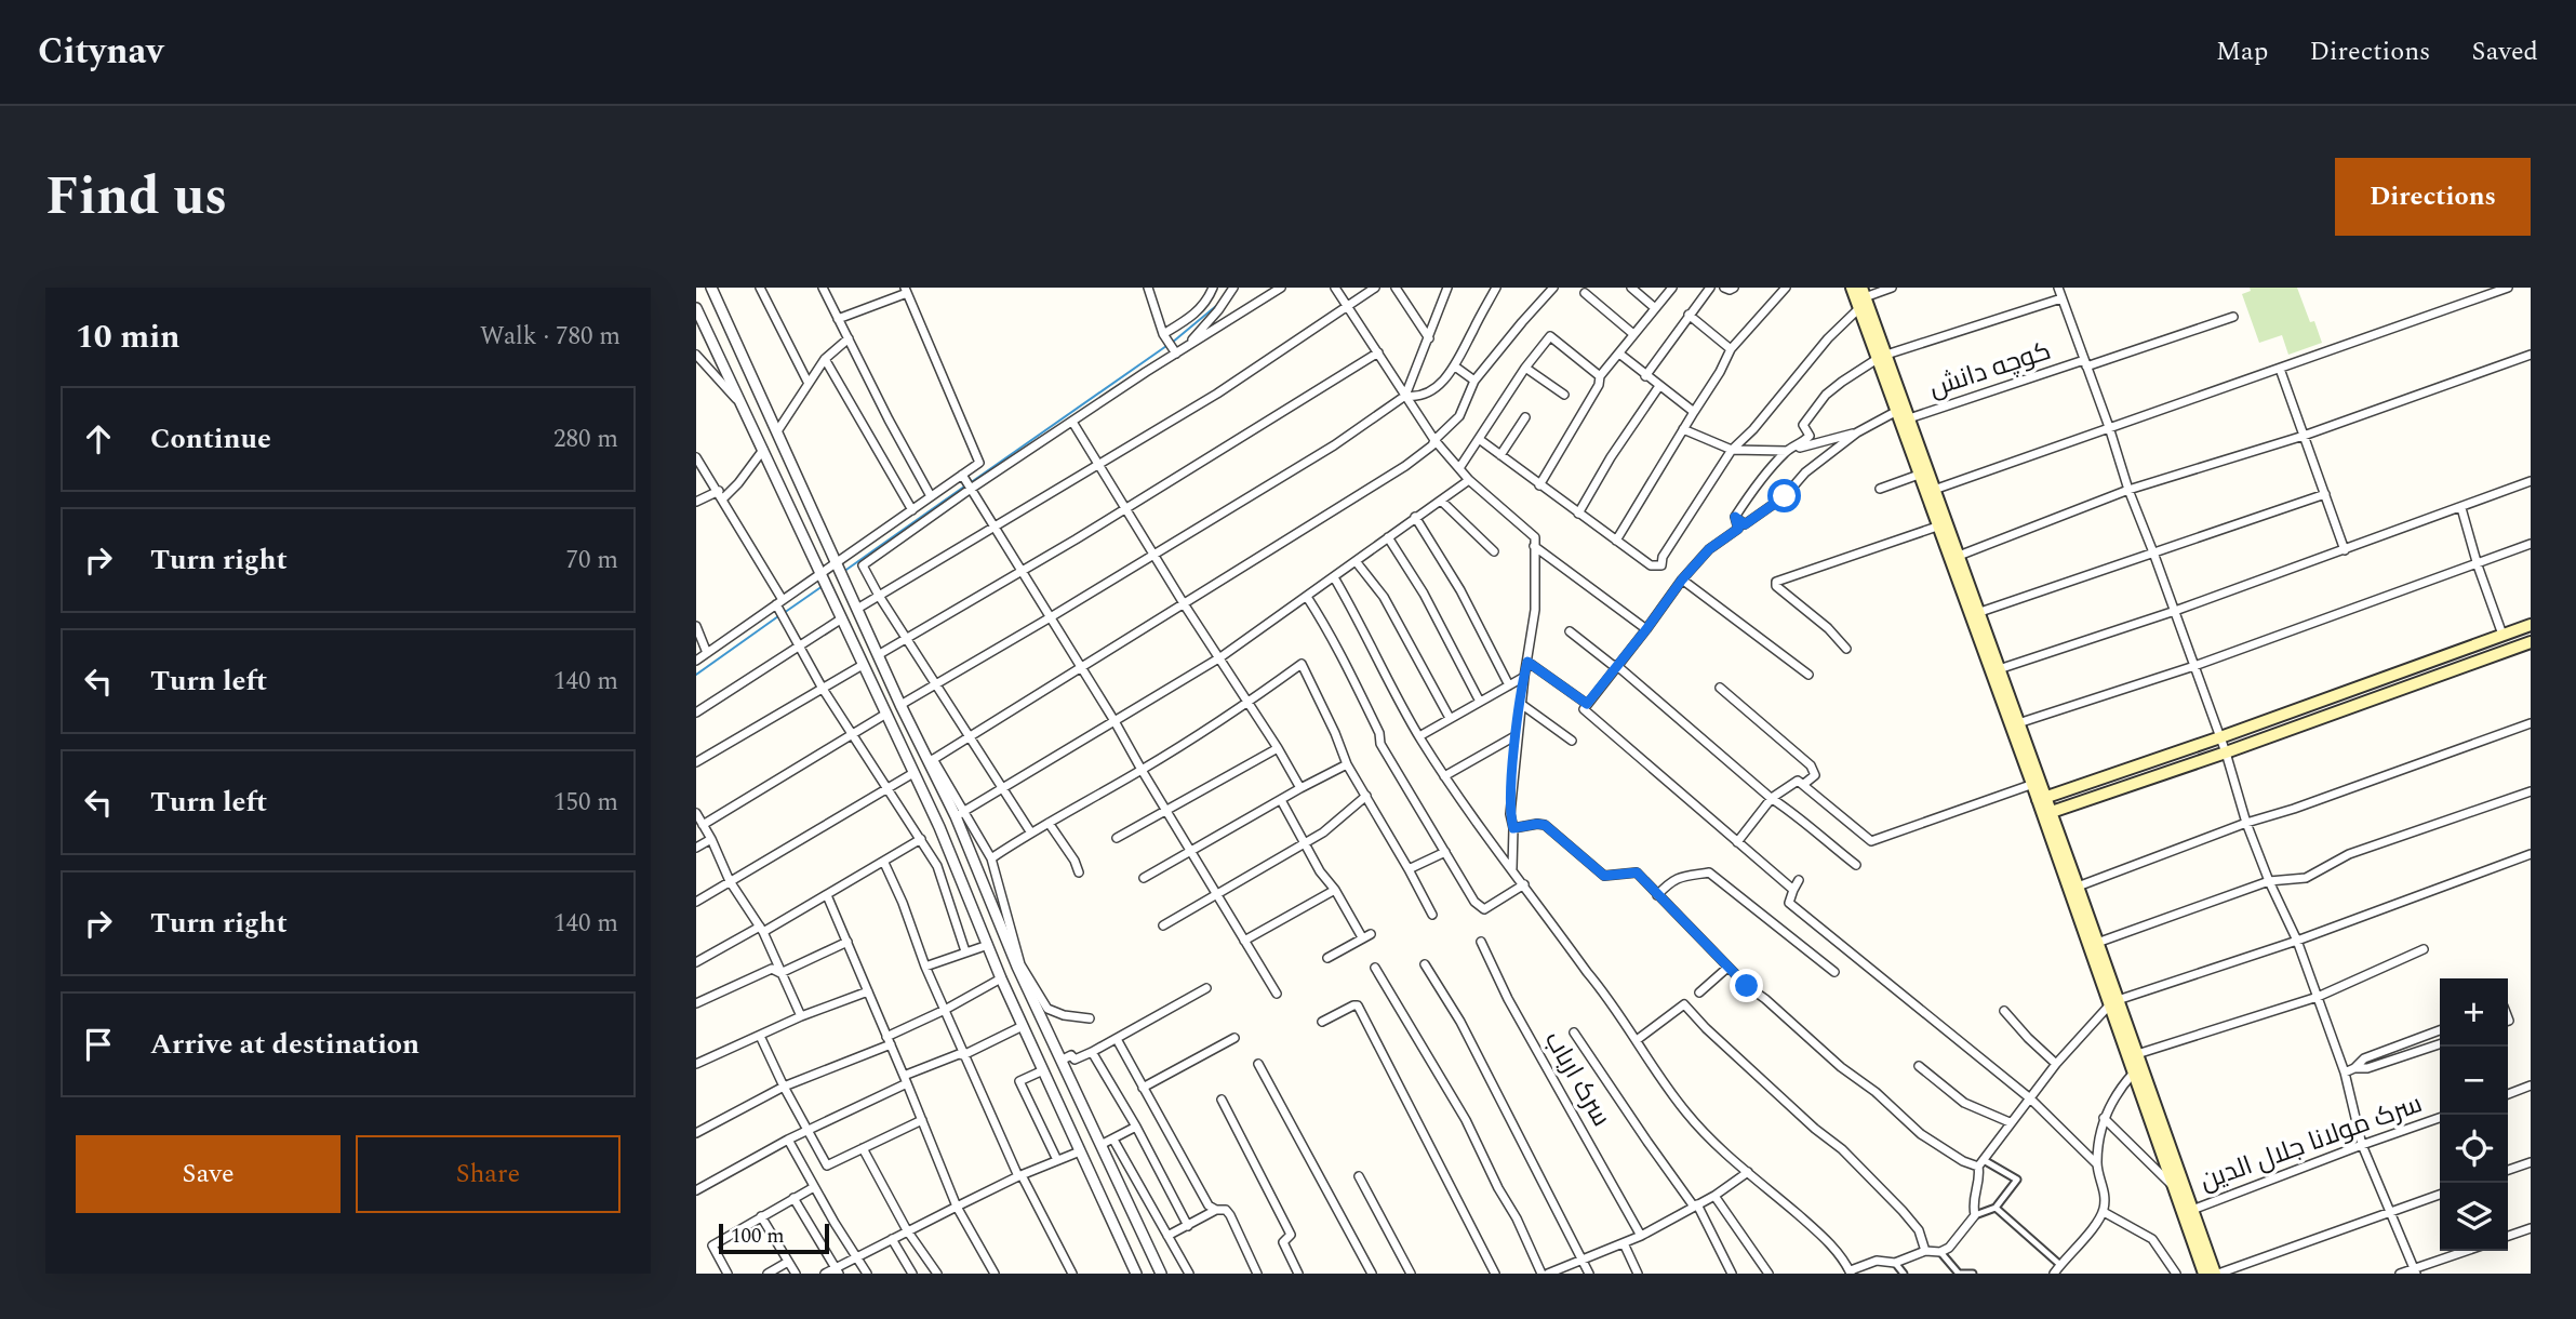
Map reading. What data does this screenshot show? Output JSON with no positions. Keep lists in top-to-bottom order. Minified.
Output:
{"streets":{"street":["کوچه دانش","سرک ارباب","سرک مولانا جلال الدین"]},"scale_bar":"100 m","page":{"header":"Citynav","nav":["Map","Directions","Saved"],"title":"Find us","buttons":["Directions",["Save","Share"]],"heading":["10 min","Walk · 780 m"],"list":[["Continue","280 m"],["Turn right","70 m"],["Turn left","140 m"],["Turn left","150 m"],["Turn right","140 m"],"Arrive at destination"],"map_buttons":["+","−"],"scale":"100 m"}}
